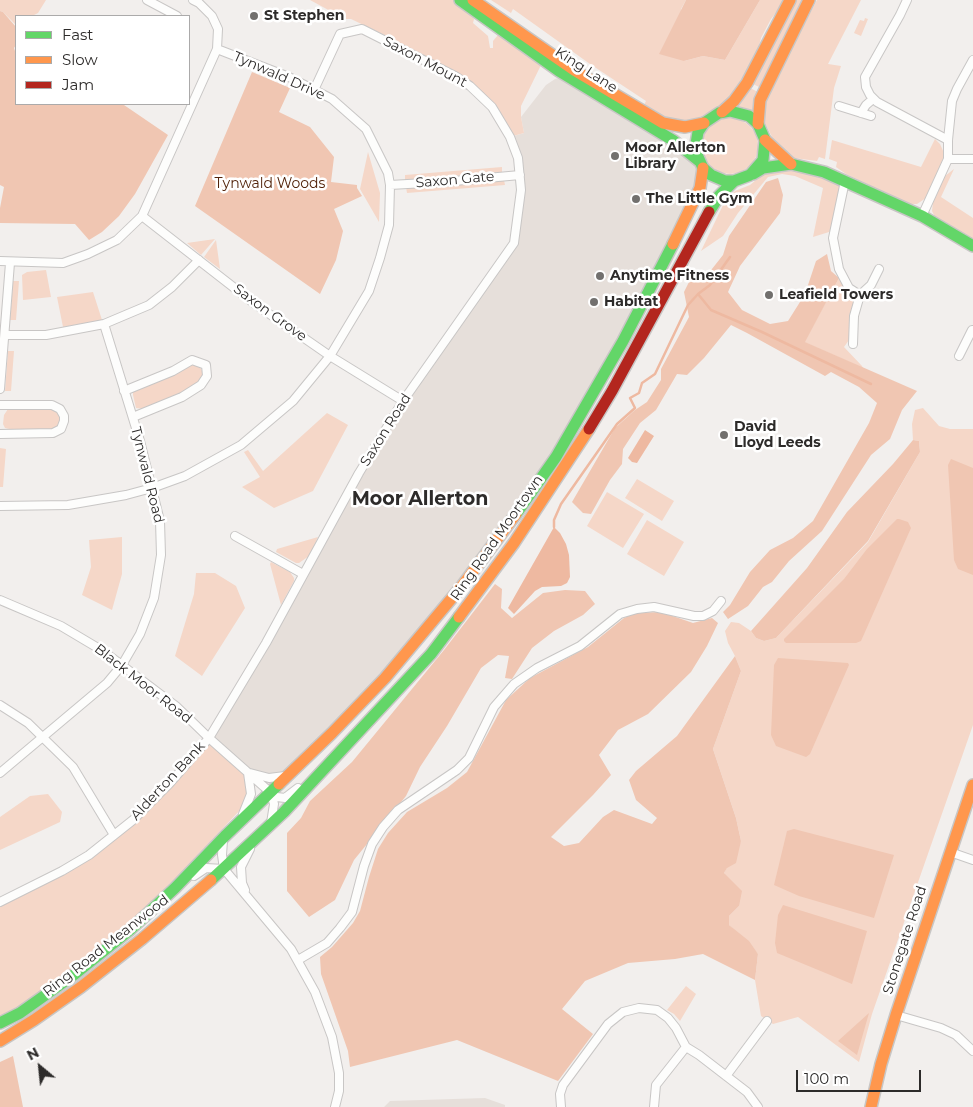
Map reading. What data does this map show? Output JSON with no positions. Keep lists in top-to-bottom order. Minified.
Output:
{"streets":{"main road":["King Lane","Ring Road Moortown","Stonegate Road","Ring Road Meanwood"],"street":["Saxon Mount","Tynwald Drive","Saxon Gate","Saxon Grove","Saxon Road","Tynwald Road","Black Moor Road","Alderton Bank"]},"crossings":[["Saxon Mount","Tynwald Drive"],["Saxon Mount","Saxon Gate"],["Saxon Mount","Saxon Road"],["King Lane","Ring Road Moortown"],["Tynwald Drive","Saxon Gate"],["Tynwald Drive","Saxon Grove"],["Tynwald Drive","Tynwald Road"],["Saxon Gate","Saxon Road"],["Saxon Grove","Saxon Road"],["Saxon Road","Black Moor Road"],["Saxon Road","Alderton Bank"],["Tynwald Road","Black Moor Road"],["Ring Road Moortown","Black Moor Road"],["Ring Road Moortown","Ring Road Meanwood"],["Black Moor Road","Alderton Bank"]],"districts":["Moor Allerton"],"parks":["Tynwald Woods"],"places":["St Stephen","Moor Allerton Library","The Little Gym","Anytime Fitness","Leafield Towers","Habitat","David Lloyd Leeds"],"legend":["Fast","Slow","Jam"],"scale_bar":"100 m","north":"top left"}
